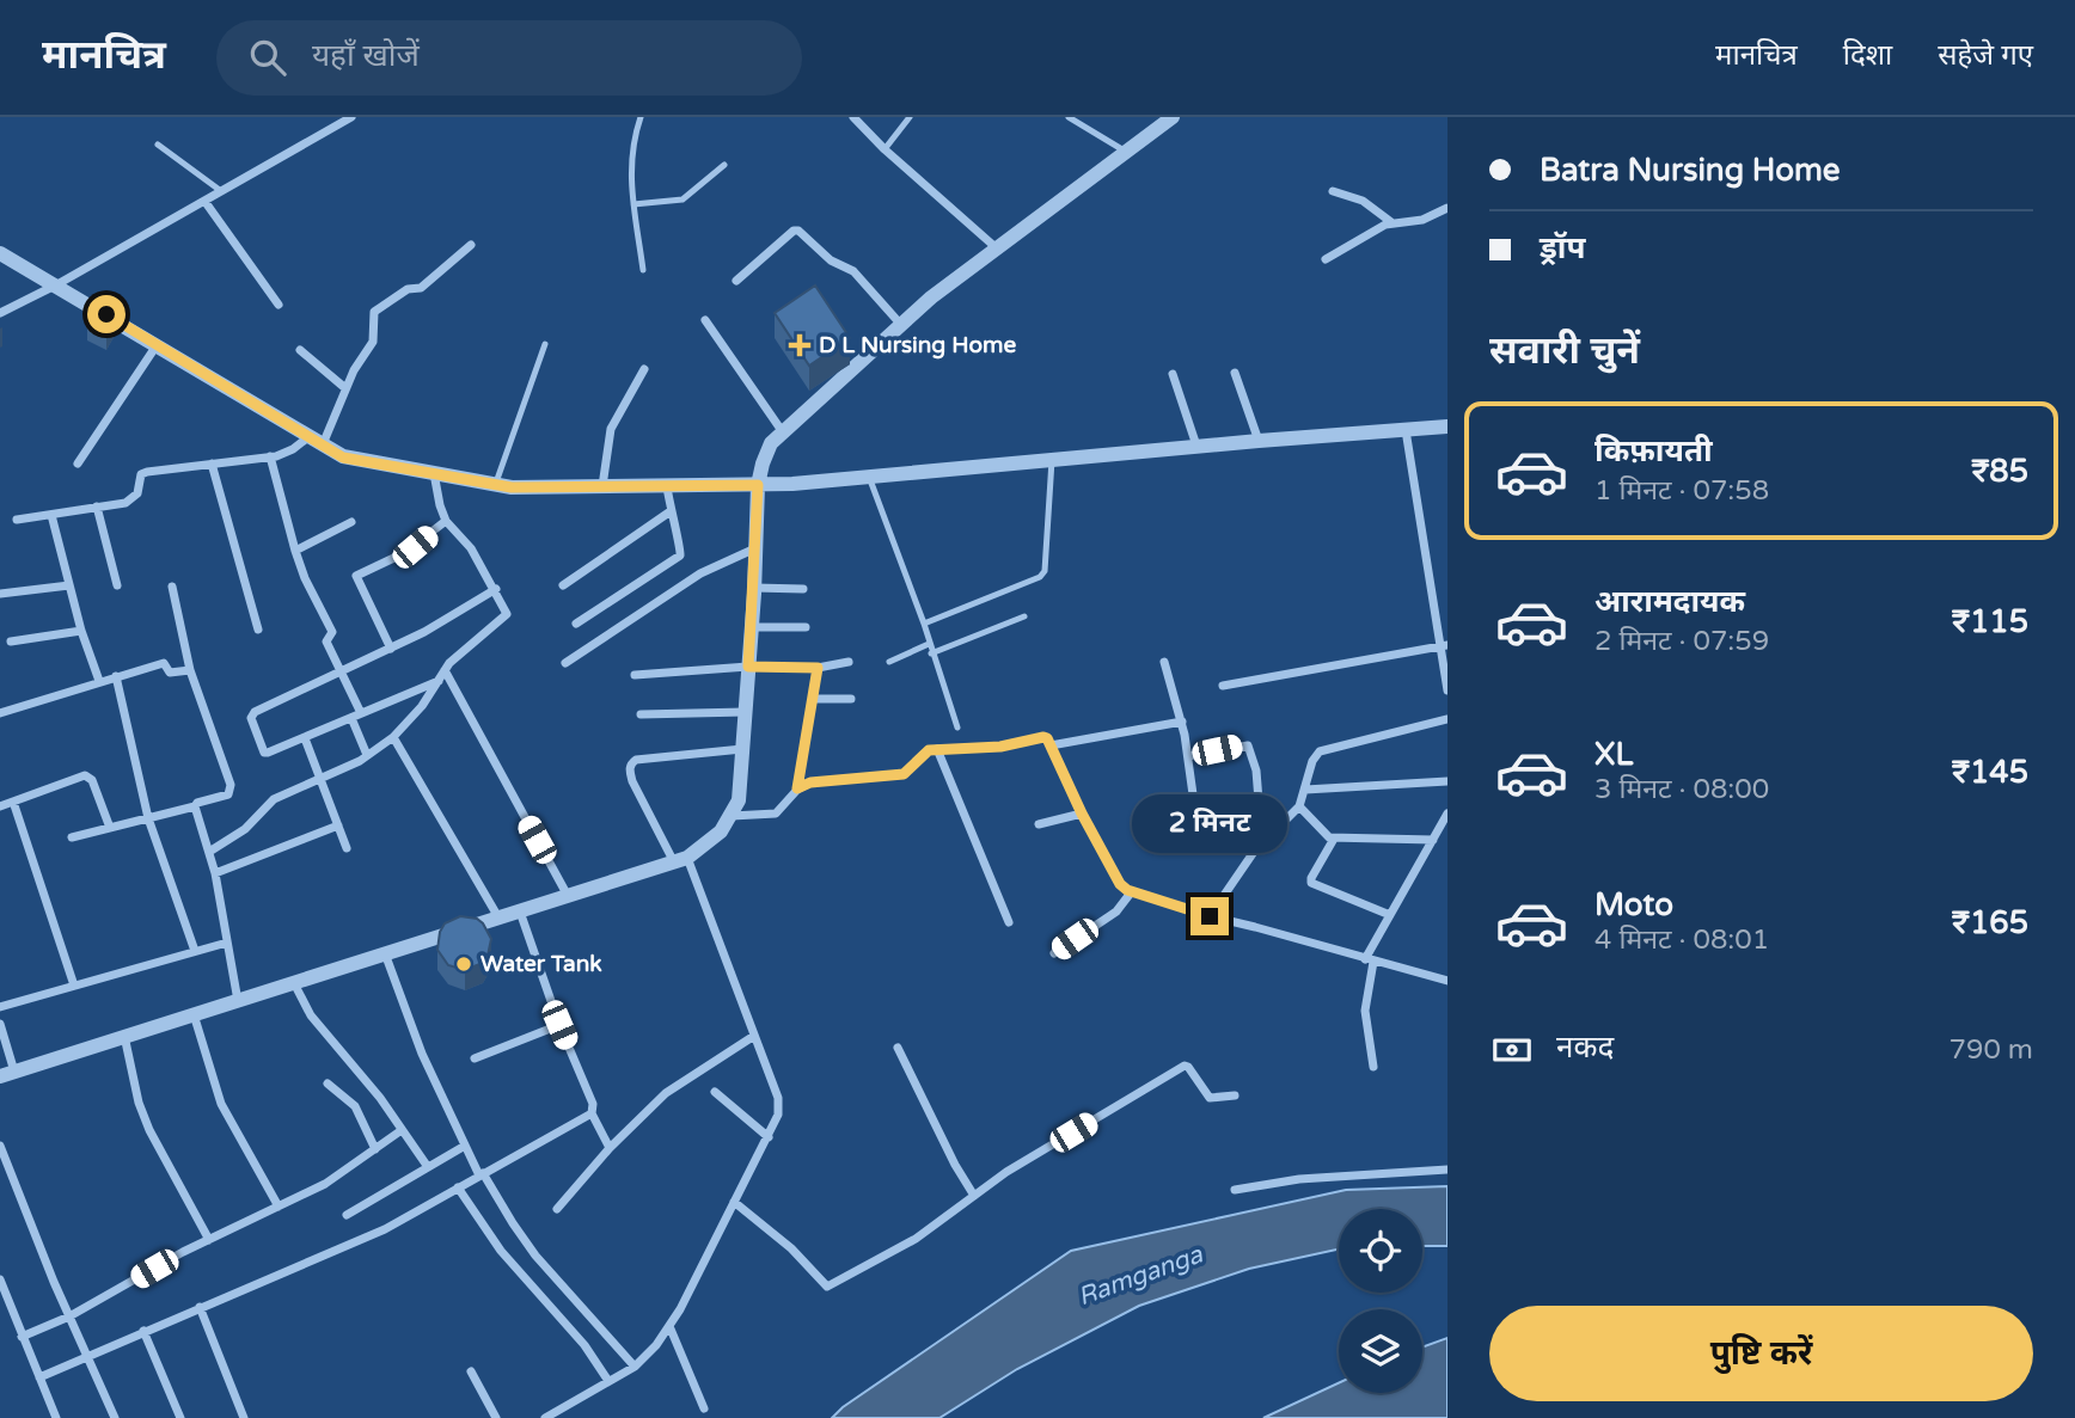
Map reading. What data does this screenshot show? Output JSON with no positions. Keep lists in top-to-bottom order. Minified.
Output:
{"water":["Ramganga"],"places":{"health":["D L Nursing Home"],"other":["Water Tank"]},"page":{"header":"मानचित्र","search":"यहाँ खोजें","nav":["मानचित्र","दिशा","सहेजे गए"],"banner":["Batra Nursing Home","ड्रॉप"],"heading":"सवारी चुनें","list":[{"name":"किफ़ायती","note":"1 मिनट · 07:58","value":"₹85"},{"name":"आरामदायक","note":"2 मिनट · 07:59","value":"₹115"},{"name":"XL","note":"3 मिनट · 08:00","value":"₹145"},{"name":"Moto","note":"4 मिनट · 08:01","value":"₹165"}],"bubble":"2 मिनट","pay":["नकद","790 m"],"buttons":"पुष्टि करें"}}
